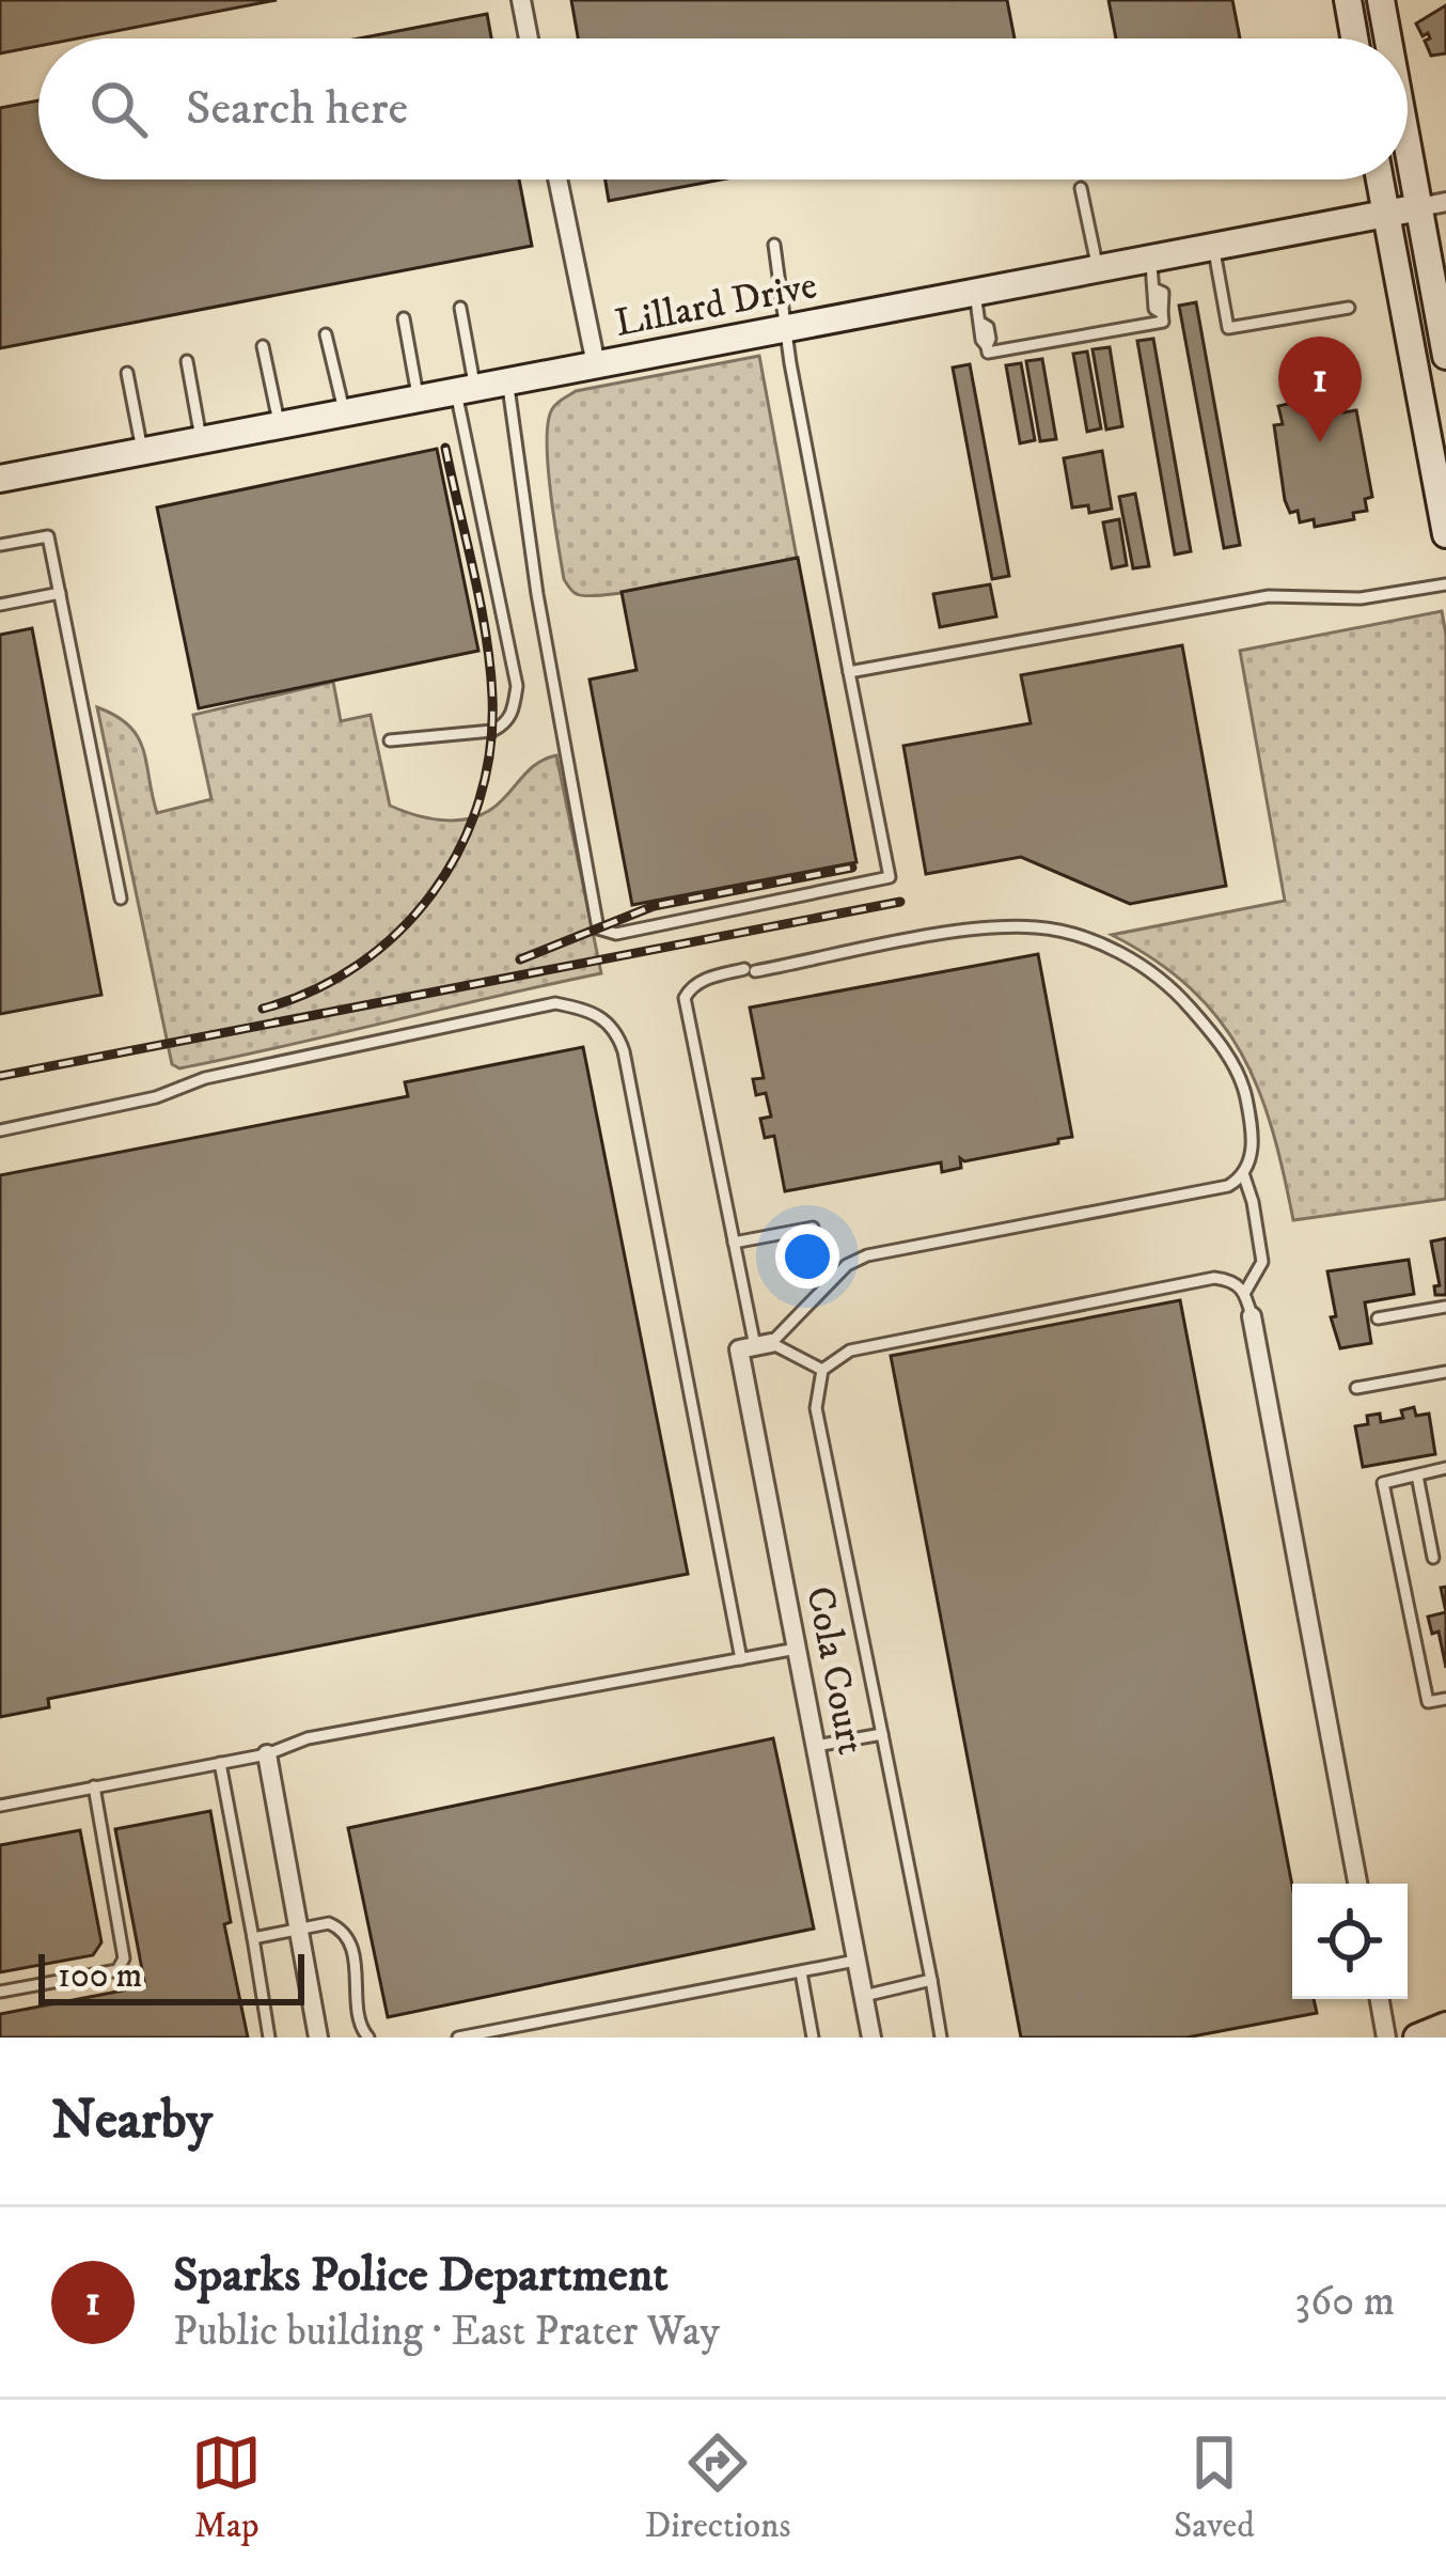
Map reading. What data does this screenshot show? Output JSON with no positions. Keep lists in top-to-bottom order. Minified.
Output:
{"streets":{"street":["Lillard Drive","Cola Court"]},"scale_bar":"100 m","page":{"search":"Search here","pins":"1","scale":"100 m","heading":"Nearby","list":[{"mark":"1","name":"Sparks Police Department","note":"Public building · East Prater Way","value":"360 m"}],"nav":["Map","Directions","Saved"]}}
